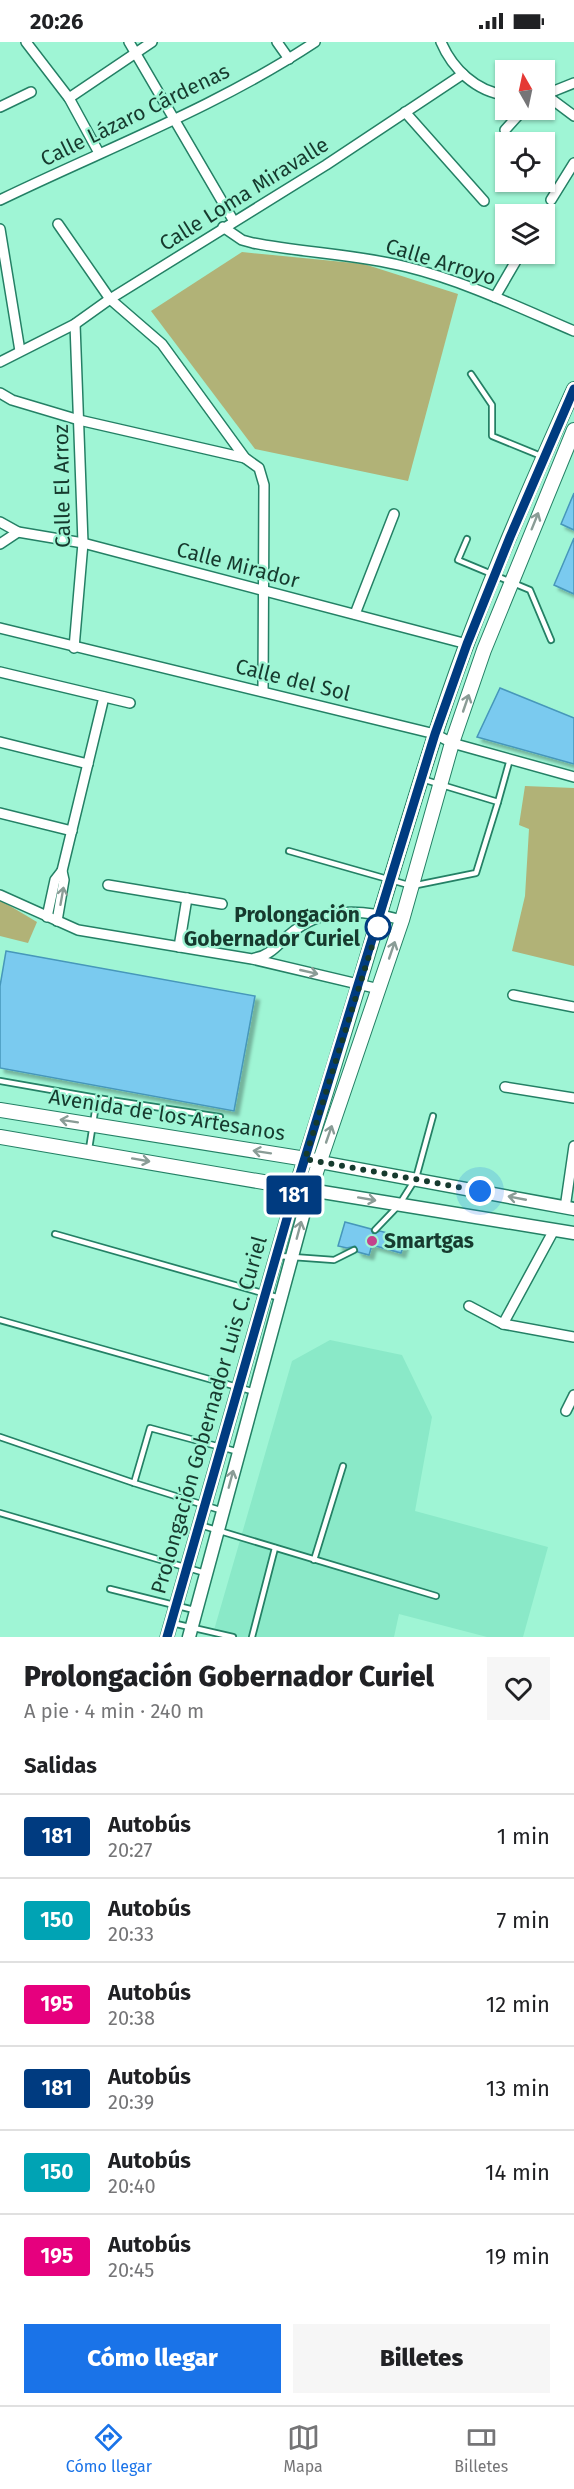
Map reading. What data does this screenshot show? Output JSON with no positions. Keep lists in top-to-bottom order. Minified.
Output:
{"streets":{"main road":["Avenida de los Artesanos","Prolongación Gobernador Luis C. Curiel"],"street":["Calle Lázaro Cárdenas","Calle Loma Miravalle","Calle Arroyo","Calle El Arroz","Calle Mirador","Calle del Sol"]},"crossings":[["Calle Loma Miravalle","Calle Arroyo"],["Calle Loma Miravalle","Calle El Arroz"],["Calle El Arroz","Calle Mirador"],["Calle El Arroz","Calle del Sol"],["Calle Mirador","Prolongación Gobernador Luis C. Curiel"],["Calle del Sol","Prolongación Gobernador Luis C. Curiel"],["Avenida de los Artesanos","Prolongación Gobernador Luis C. Curiel"]],"places":["Prolongación Gobernador Curiel","Smartgas"],"lines":["bus line 181"],"north":"top","page":{"status":"20:26","on_map":"181","heading":[["Prolongación Gobernador Curiel","A pie · 4 min · 240 m"],"Salidas"],"list":[{"mark":"181","name":"Autobús","note":"20:27","value":"1 min"},{"mark":"150","name":"Autobús","note":"20:33","value":"7 min"},{"mark":"195","name":"Autobús","note":"20:38","value":"12 min"},{"mark":"181","name":"Autobús","note":"20:39","value":"13 min"},{"mark":"150","name":"Autobús","note":"20:40","value":"14 min"},{"mark":"195","name":"Autobús","note":"20:45","value":"19 min"}],"buttons":["Cómo llegar","Billetes"],"tabs":["Cómo llegar","Mapa","Billetes"]}}
